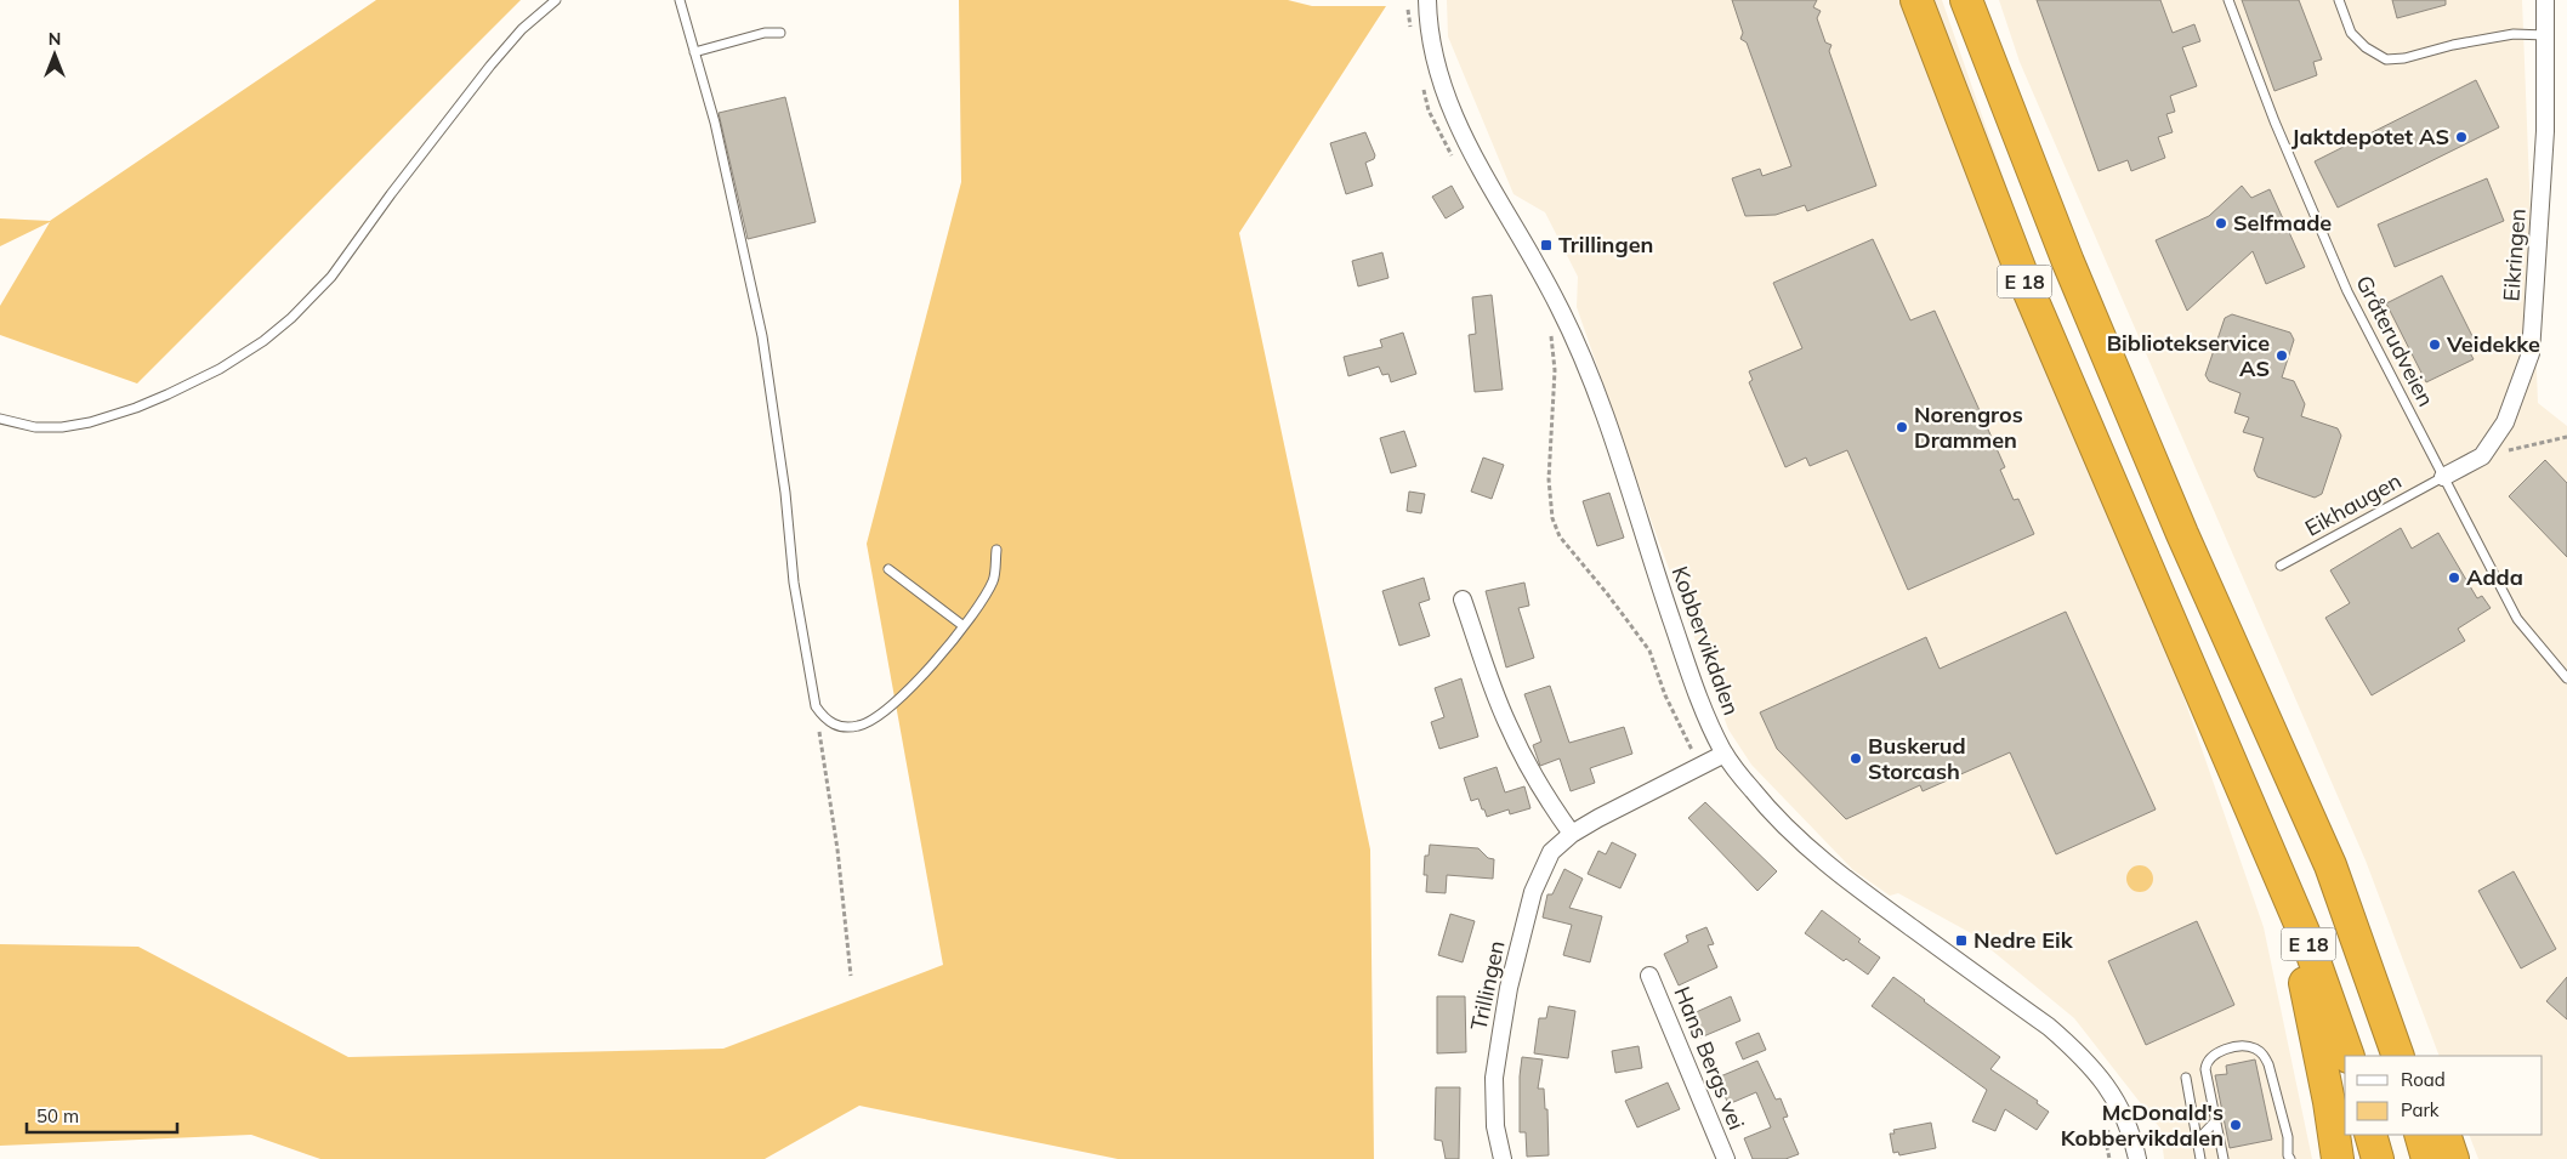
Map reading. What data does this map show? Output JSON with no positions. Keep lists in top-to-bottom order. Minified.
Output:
{"streets":{"highway":["E 18"],"street":["Eikringen","Kobbervikdalen","Trillingen","Hans Bergs vei"],"lane":["Gråterudveien","Eikhaugen"]},"crossings":[["Eikringen","Gråterudveien"],["Eikringen","Eikhaugen"],["Gråterudveien","Eikhaugen"],["Kobbervikdalen","Trillingen"]],"places":{"other":["Jaktdepotet AS","Selfmade","Veidekke","Bibliotekservice AS","Norengros Drammen","Adda","Buskerud Storcash","McDonald's Kobbervikdalen"],"transit":["Trillingen","Nedre Eik"]},"legend":["Road","Park"],"scale_bar":"50 m","north":"top"}
